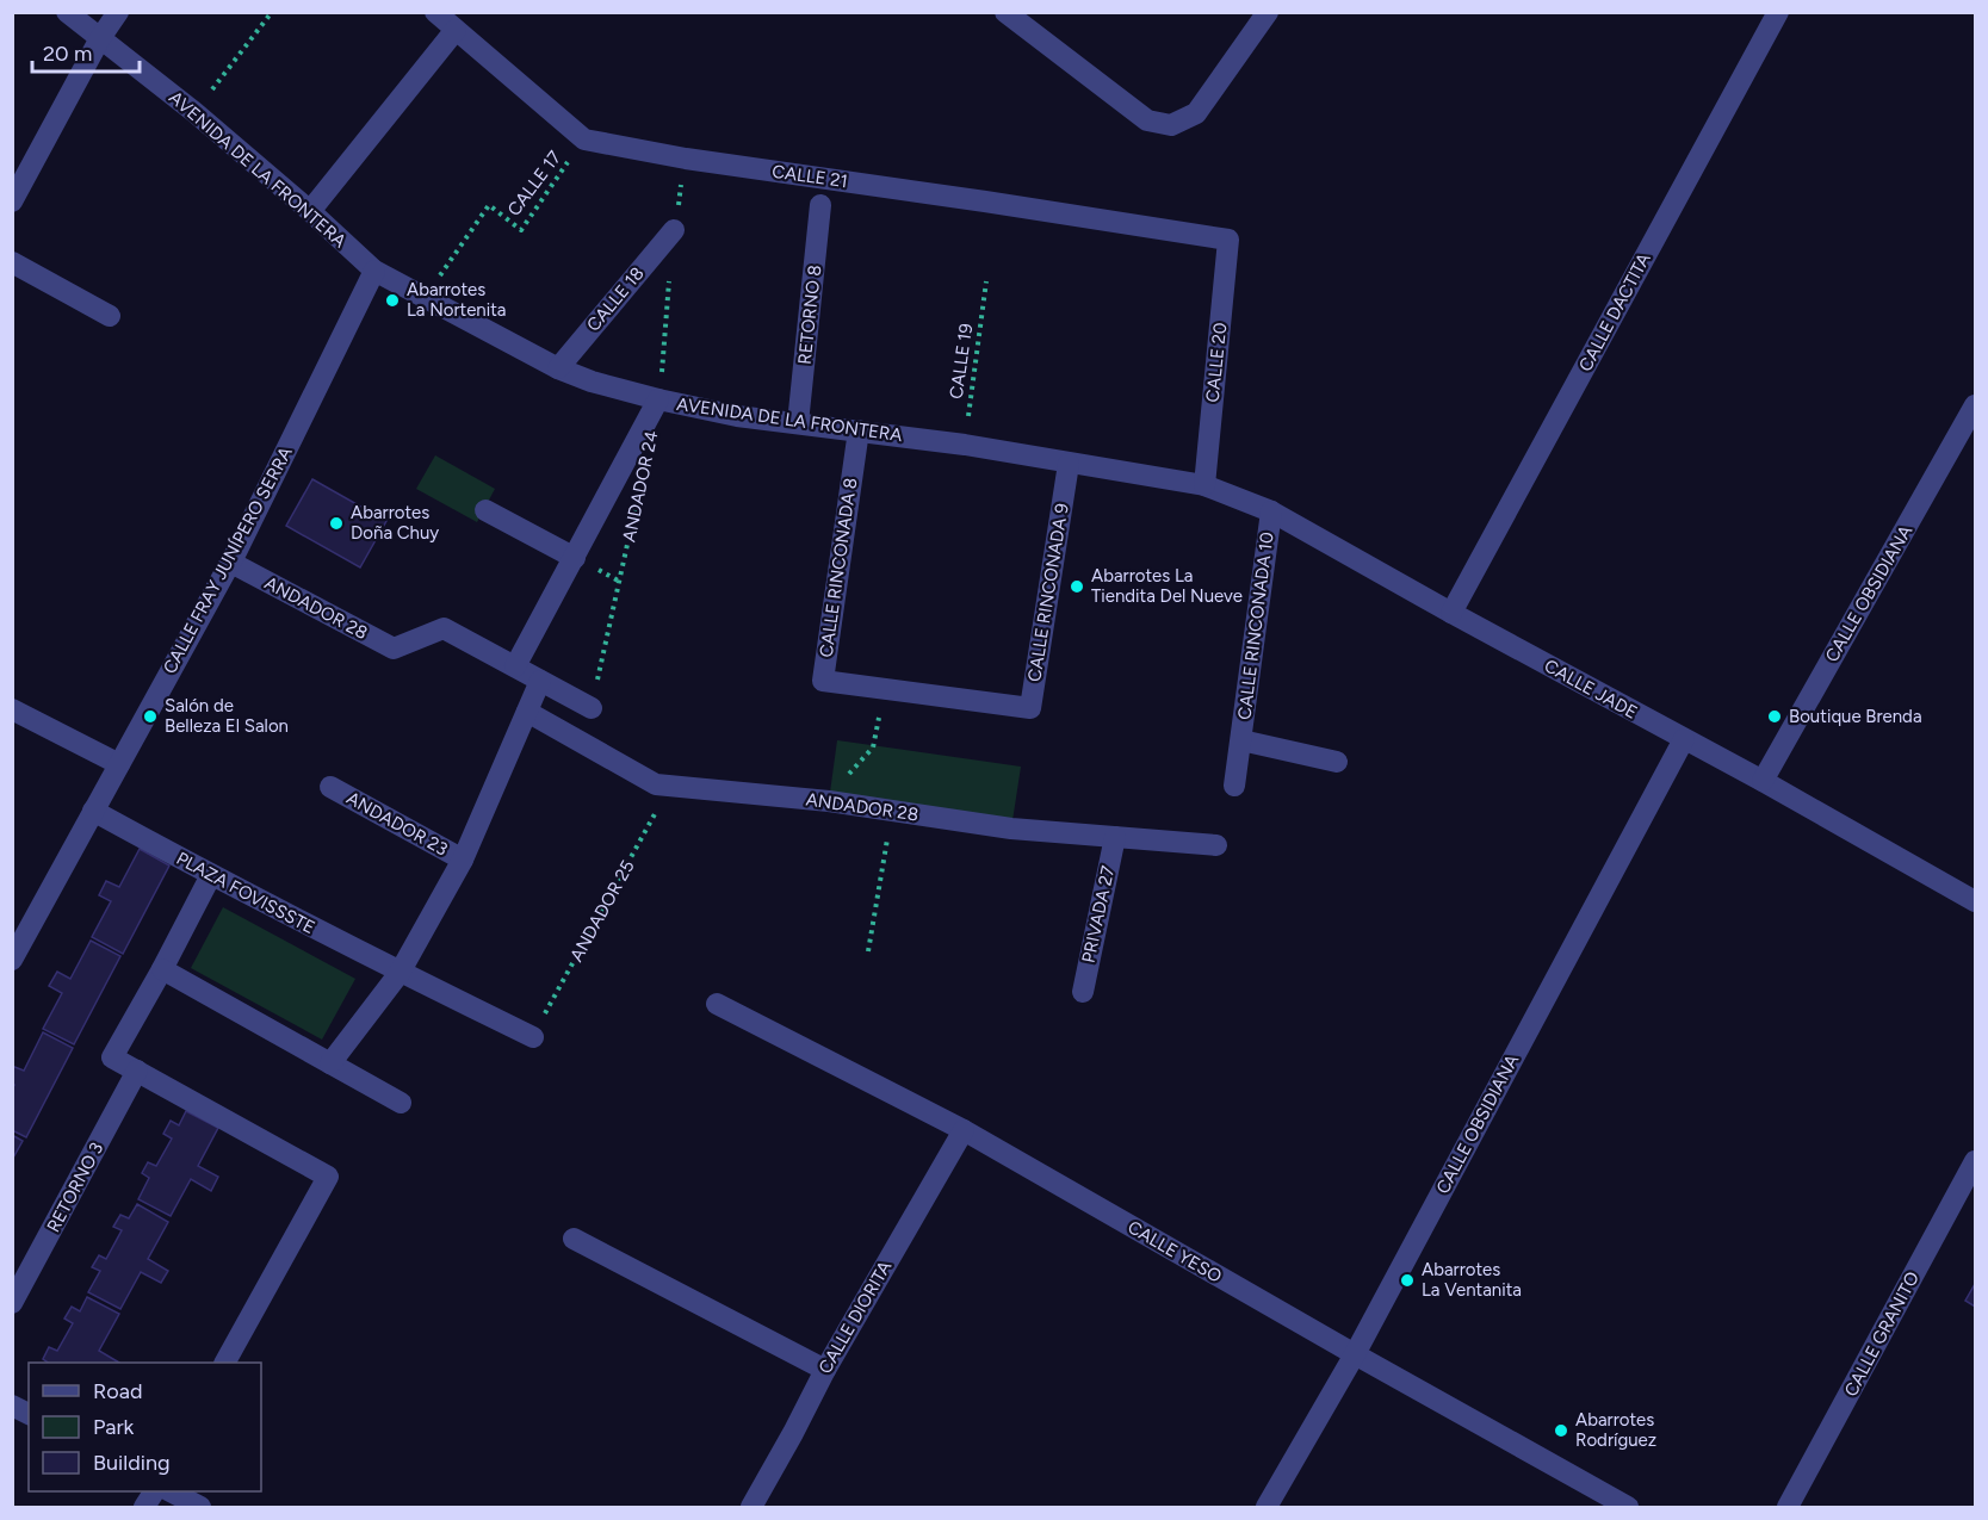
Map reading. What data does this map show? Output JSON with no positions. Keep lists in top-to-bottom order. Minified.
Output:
{"streets":{"street":["AVENIDA DE LA FRONTERA","CALLE 21","CALLE 18","CALLE DACTITA","RETORNO 8","CALLE 20","ANDADOR 24","CALLE FRAY JUNÍPERO SERRA","CALLE RINCONADA 8","CALLE RINCONADA 9","CALLE OBSIDIANA","ANDADOR 28","CALLE RINCONADA 10","CALLE JADE","ANDADOR 23","PLAZA FOVISSSTE","PRIVADA 27","RETORNO 3","CALLE YESO","CALLE DIORITA","CALLE GRANITO"],"path":["CALLE 17","CALLE 19","ANDADOR 25"]},"crossings":[["AVENIDA DE LA FRONTERA","CALLE 17"],["AVENIDA DE LA FRONTERA","CALLE 18"],["AVENIDA DE LA FRONTERA","RETORNO 8"],["AVENIDA DE LA FRONTERA","CALLE 19"],["AVENIDA DE LA FRONTERA","CALLE 20"],["AVENIDA DE LA FRONTERA","ANDADOR 24"],["AVENIDA DE LA FRONTERA","CALLE FRAY JUNÍPERO SERRA"],["AVENIDA DE LA FRONTERA","CALLE RINCONADA 8"],["AVENIDA DE LA FRONTERA","CALLE RINCONADA 9"],["AVENIDA DE LA FRONTERA","CALLE JADE"],["CALLE 21","CALLE 17"],["CALLE 21","CALLE 20"],["CALLE DACTITA","CALLE JADE"],["CALLE 20","CALLE JADE"],["ANDADOR 24","ANDADOR 28"],["CALLE FRAY JUNÍPERO SERRA","ANDADOR 28"],["CALLE FRAY JUNÍPERO SERRA","PLAZA FOVISSSTE"],["CALLE RINCONADA 8","CALLE RINCONADA 9"],["CALLE OBSIDIANA","CALLE JADE"],["CALLE OBSIDIANA","CALLE YESO"],["ANDADOR 28","ANDADOR 25"],["ANDADOR 28","PRIVADA 27"],["CALLE RINCONADA 10","CALLE JADE"],["PLAZA FOVISSSTE","ANDADOR 25"],["CALLE YESO","CALLE DIORITA"]],"places":["Abarrotes La Nortenita","Abarrotes Doña Chuy","Abarrotes La Tiendita Del Nueve","Salón de Belleza El Salon","Boutique Brenda","Abarrotes La Ventanita","Abarrotes Rodríguez"],"legend":["Road","Park","Building"],"scale_bar":"20 m"}
